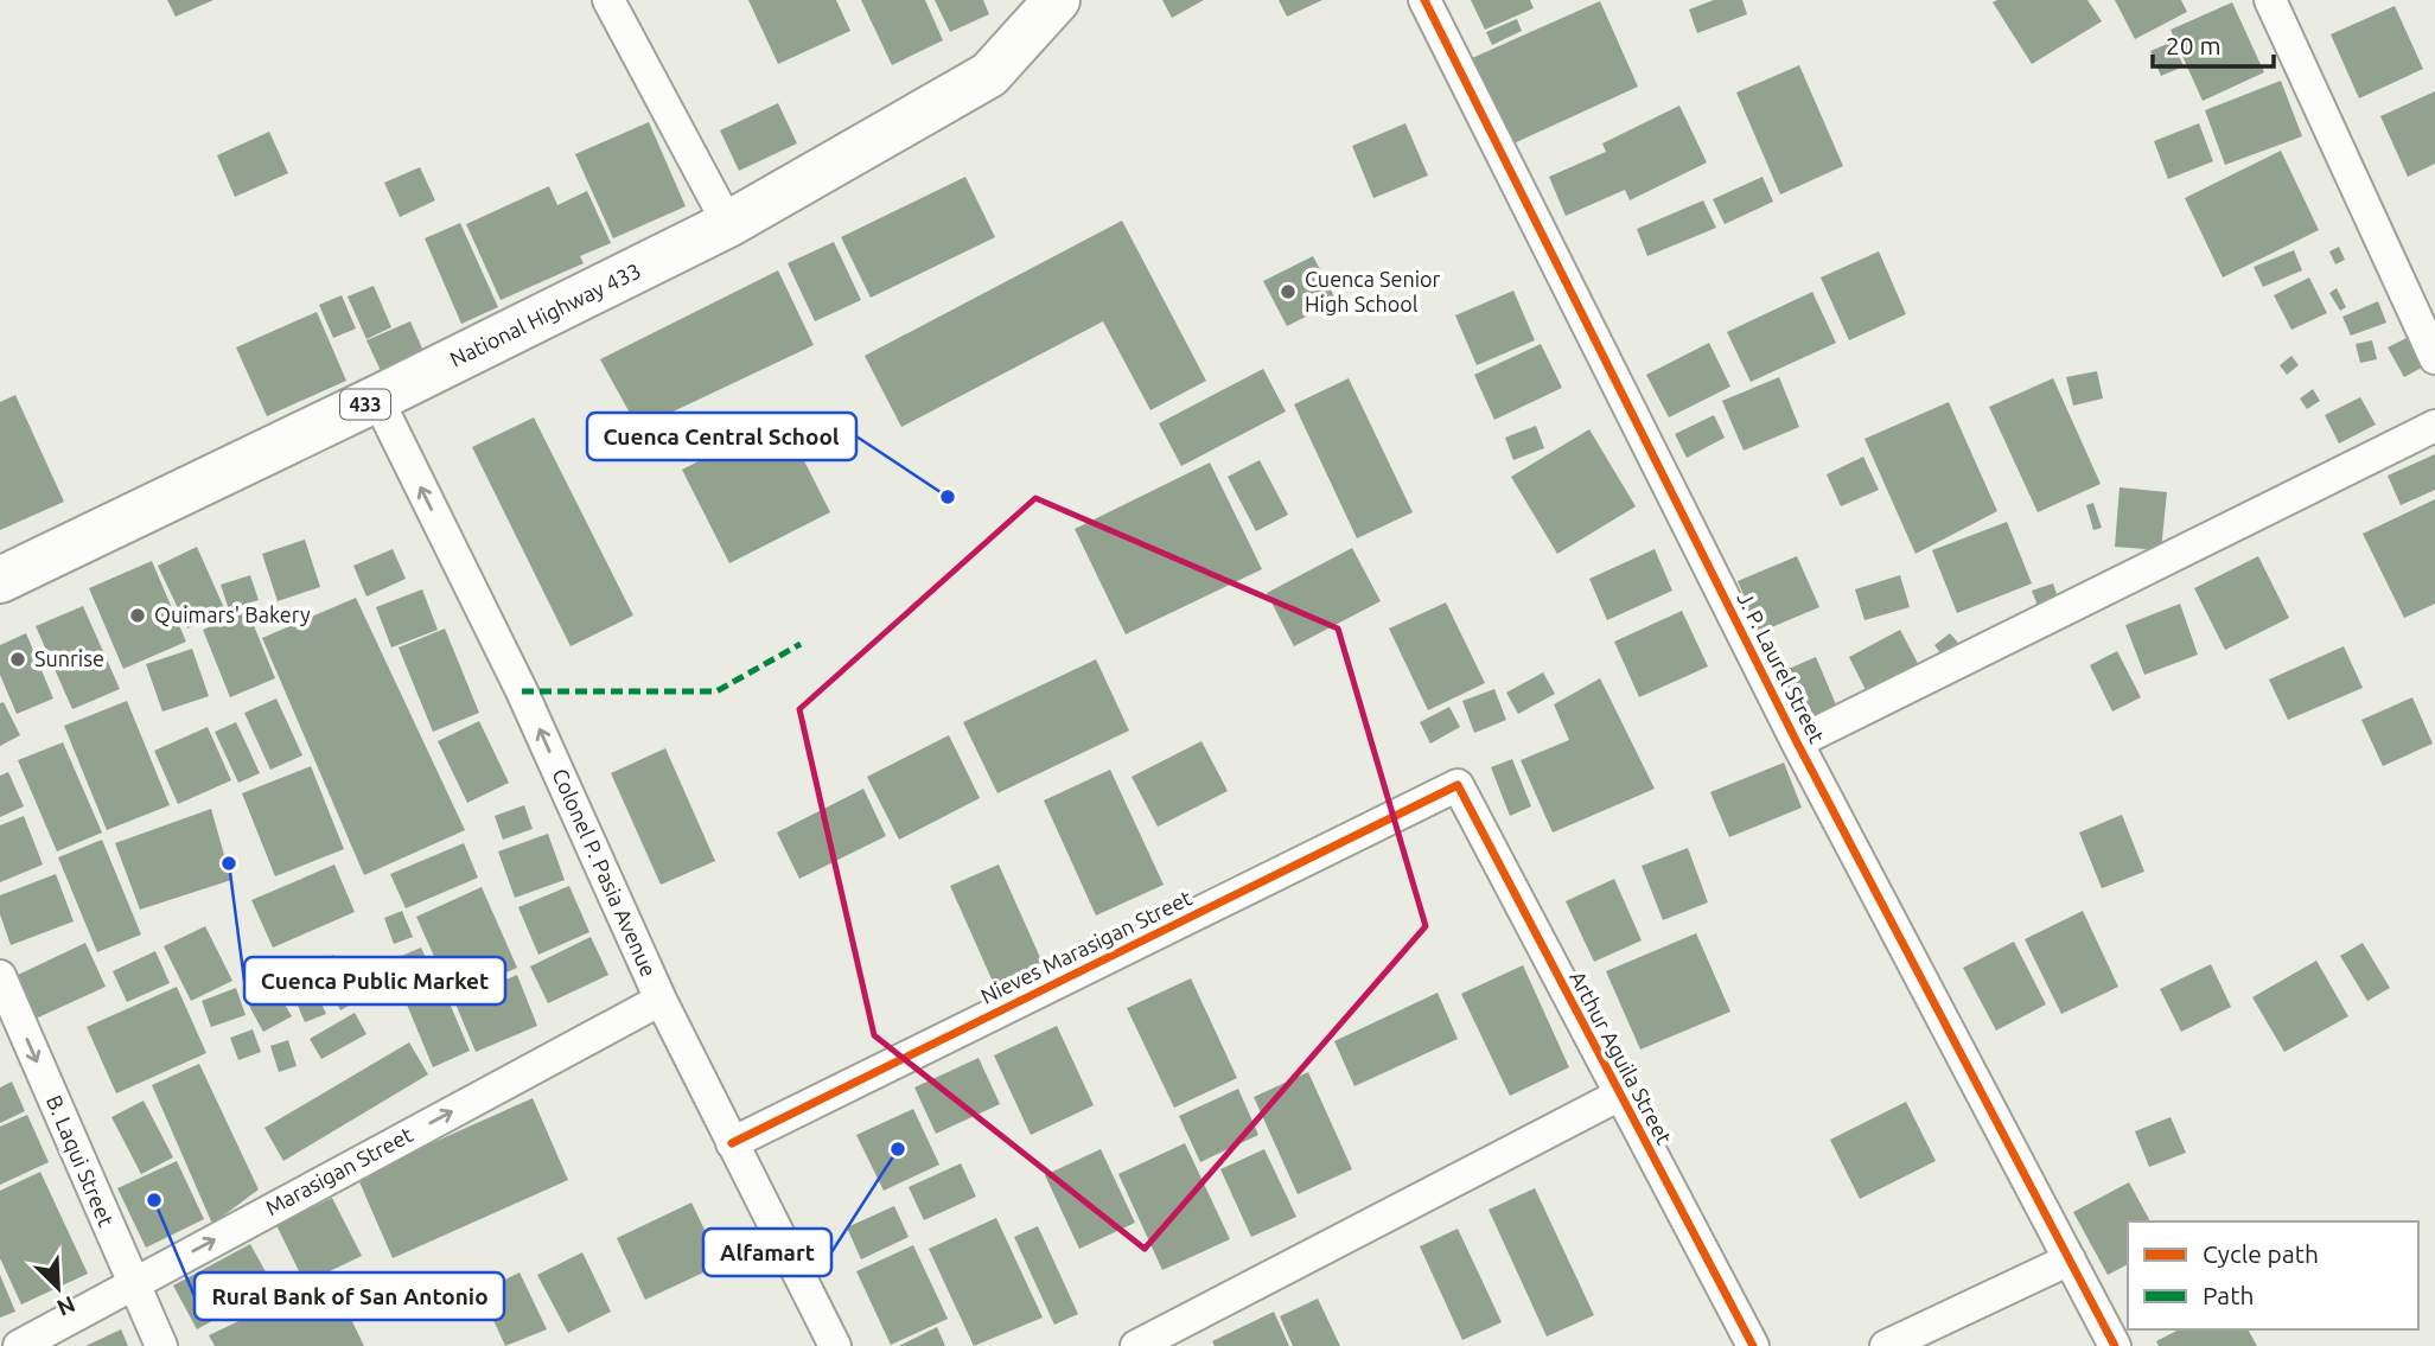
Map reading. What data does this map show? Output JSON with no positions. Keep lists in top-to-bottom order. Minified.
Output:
{"streets":{"main road":["National Highway 433","433"],"street":["J. P. Laurel Street","Colonel P. Pasia Avenue","Nieves Marasigan Street","Arthur Aguila Street","B. Laqui Street","Marasigan Street"]},"crossings":[["National Highway 433","Colonel P. Pasia Avenue"],["Colonel P. Pasia Avenue","Nieves Marasigan Street"],["Colonel P. Pasia Avenue","Marasigan Street"],["Nieves Marasigan Street","Arthur Aguila Street"],["B. Laqui Street","Marasigan Street"]],"one_way":["Colonel P. Pasia Avenue","B. Laqui Street","Marasigan Street"],"places":["Cuenca Senior High School","Cuenca Central School","Quimars' Bakery","Sunrise","Cuenca Public Market","Alfamart","Rural Bank of San Antonio"],"legend":["Cycle path","Path"],"scale_bar":"20 m","north":"bottom right"}
